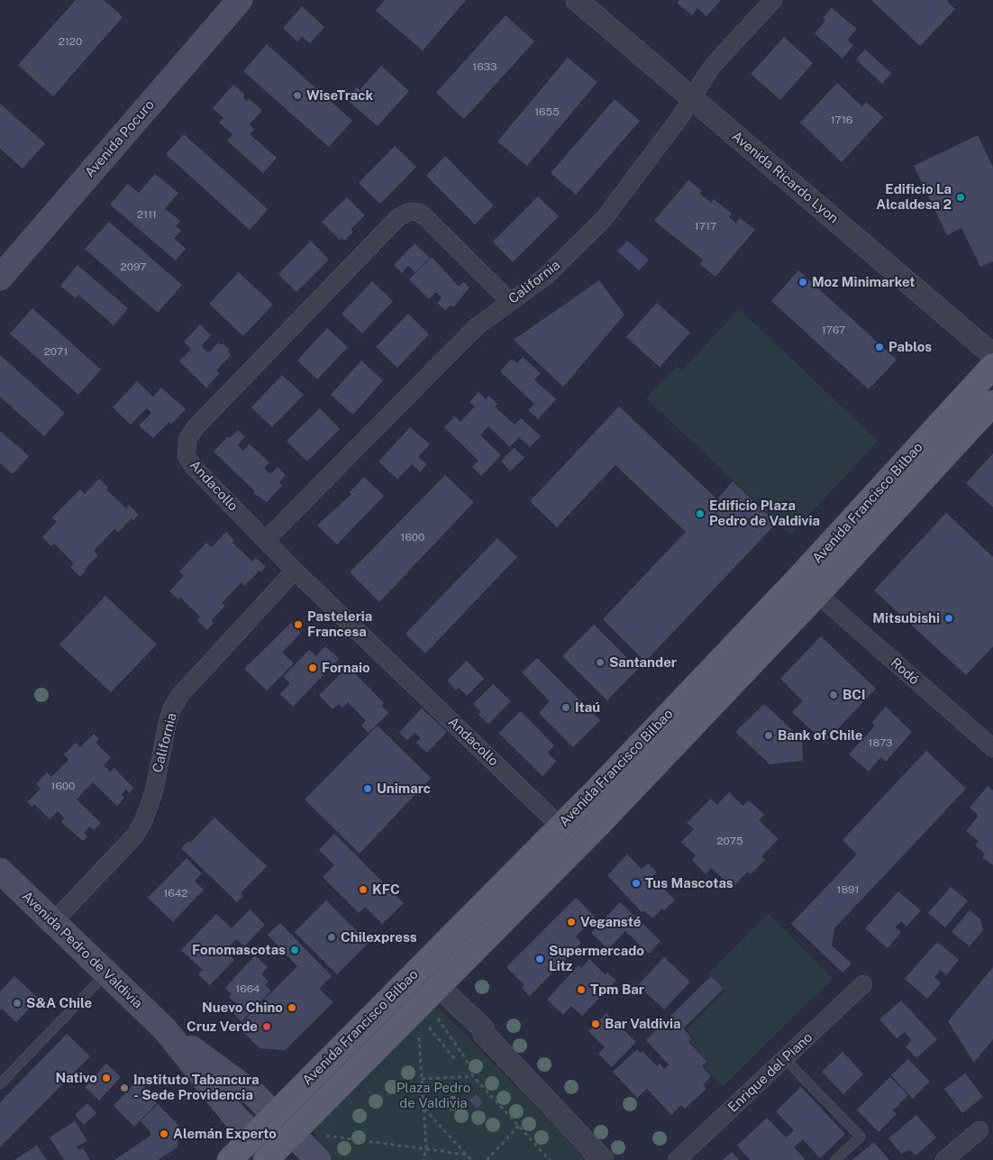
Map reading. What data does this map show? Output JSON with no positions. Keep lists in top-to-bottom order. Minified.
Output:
{"streets":{"main road":["Avenida Pocuro","Avenida Francisco Bilbao","Avenida Pedro de Valdivia"],"street":["Avenida Ricardo Lyon","California","Andacollo","Rodó","Enrique del Piano"]},"crossings":[["Avenida Ricardo Lyon","California"],["California","Andacollo"],["California","Avenida Pedro de Valdivia"],["Andacollo","Avenida Francisco Bilbao"],["Avenida Francisco Bilbao","Rodó"],["Avenida Francisco Bilbao","Avenida Pedro de Valdivia"]],"parks":["Plaza Pedro de Valdivia"],"places":["WiseTrack","Edificio La Alcaldesa 2","Moz Minimarket","Pablos","Edificio Plaza Pedro de Valdivia","Mitsubishi","Pasteleria Francesa","Santander","Fornaio","BCI","Itaú","Bank of Chile","Unimarc","Tus Mascotas","KFC","Vegansté","Chilexpress","Fonomascotas","Supermercado Litz","Tpm Bar","S&A Chile","Nuevo Chino","Bar Valdivia","Cruz Verde","Nativo","Instituto Tabancura - Sede Providencia","Alemán Experto"],"house_numbers":["2120","1633","1655","1716","2111","1717","2097","1767","2071","1600","1873","1600","2075","1891","1642","1664"]}
